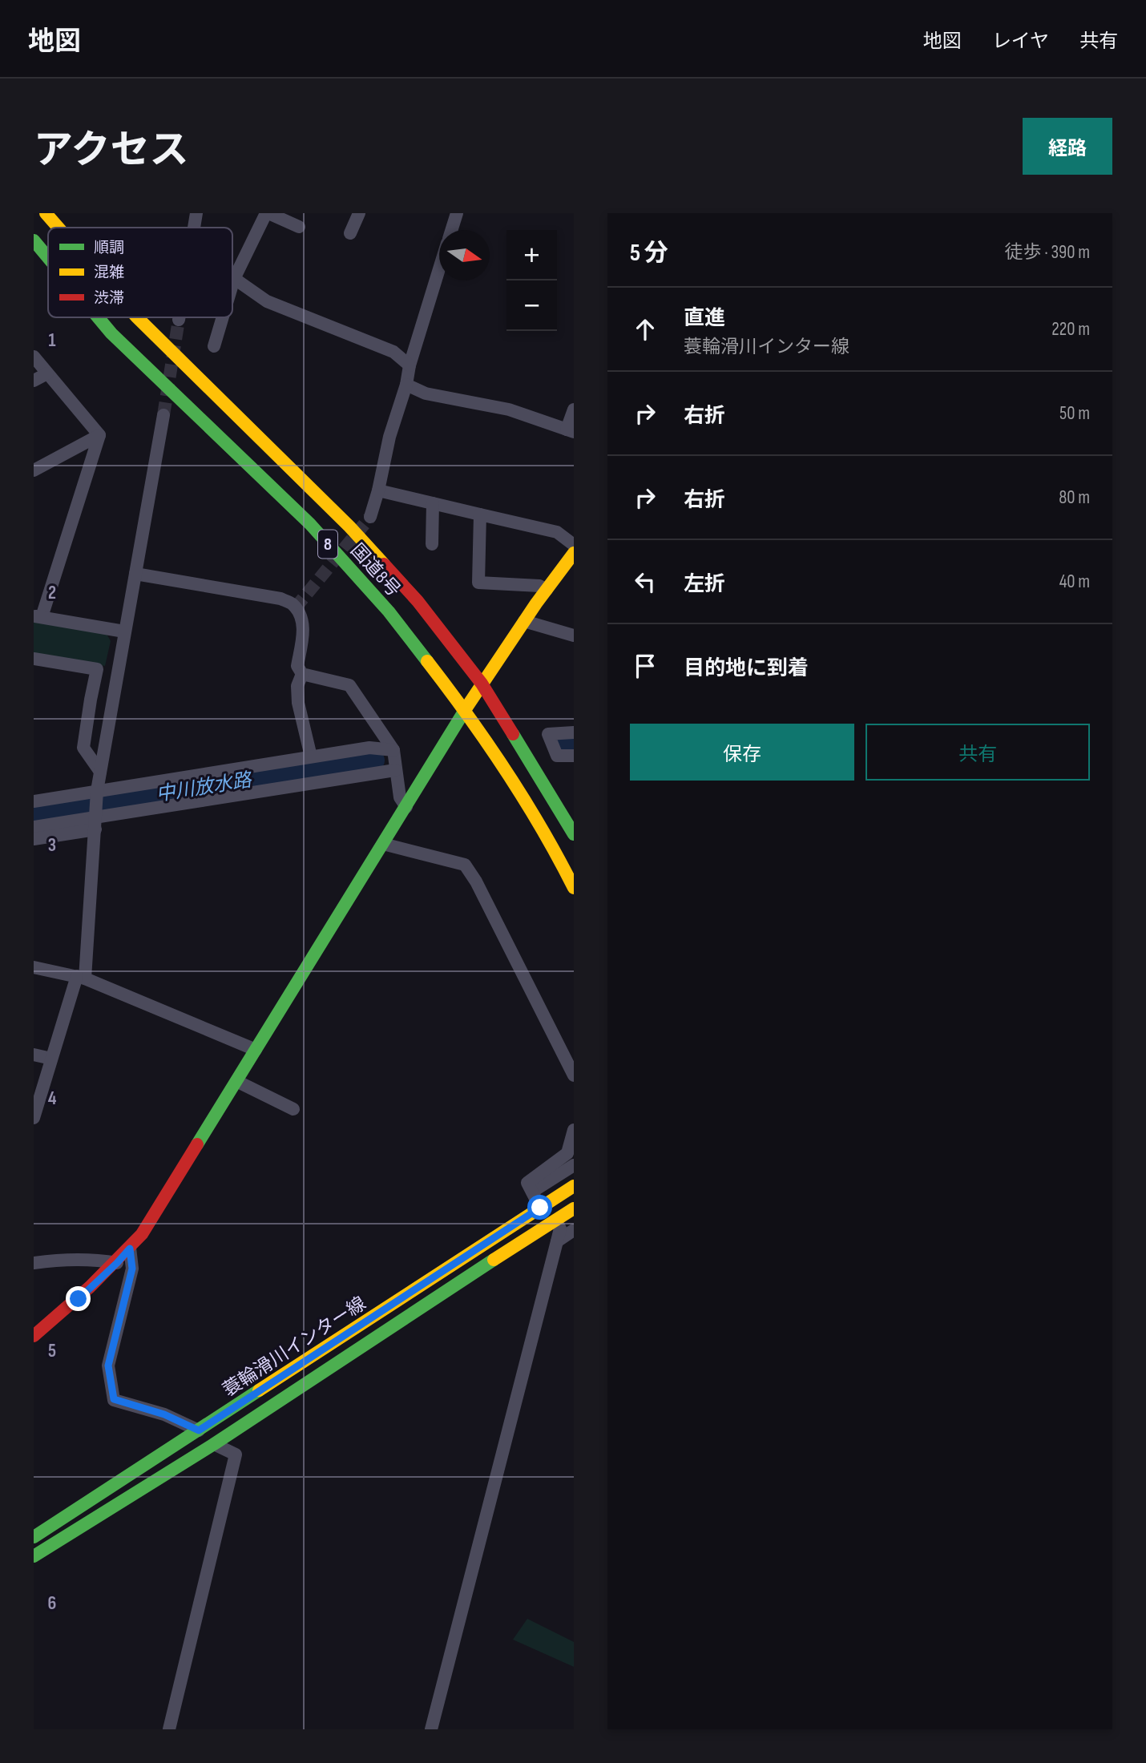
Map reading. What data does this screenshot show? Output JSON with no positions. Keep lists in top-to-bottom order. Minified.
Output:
{"streets":{"main road":["8","国道8号","蓑輪滑川インター線"]},"water":["中川放水路"],"legend":["順調","混雑","渋滞"],"north":"right","page":{"header":"地図","nav":["地図","レイヤ","共有"],"title":"アクセス","buttons":["経路",["保存","共有"]],"heading":["5 分","徒歩 · 390 m"],"map_buttons":["+","−"],"list":[["直進","蓑輪滑川インター線","220 m"],["右折","50 m"],["右折","80 m"],["左折","40 m"],"目的地に到着"]},"grid":{"rows":["1","2","3","4","5","6"]}}
